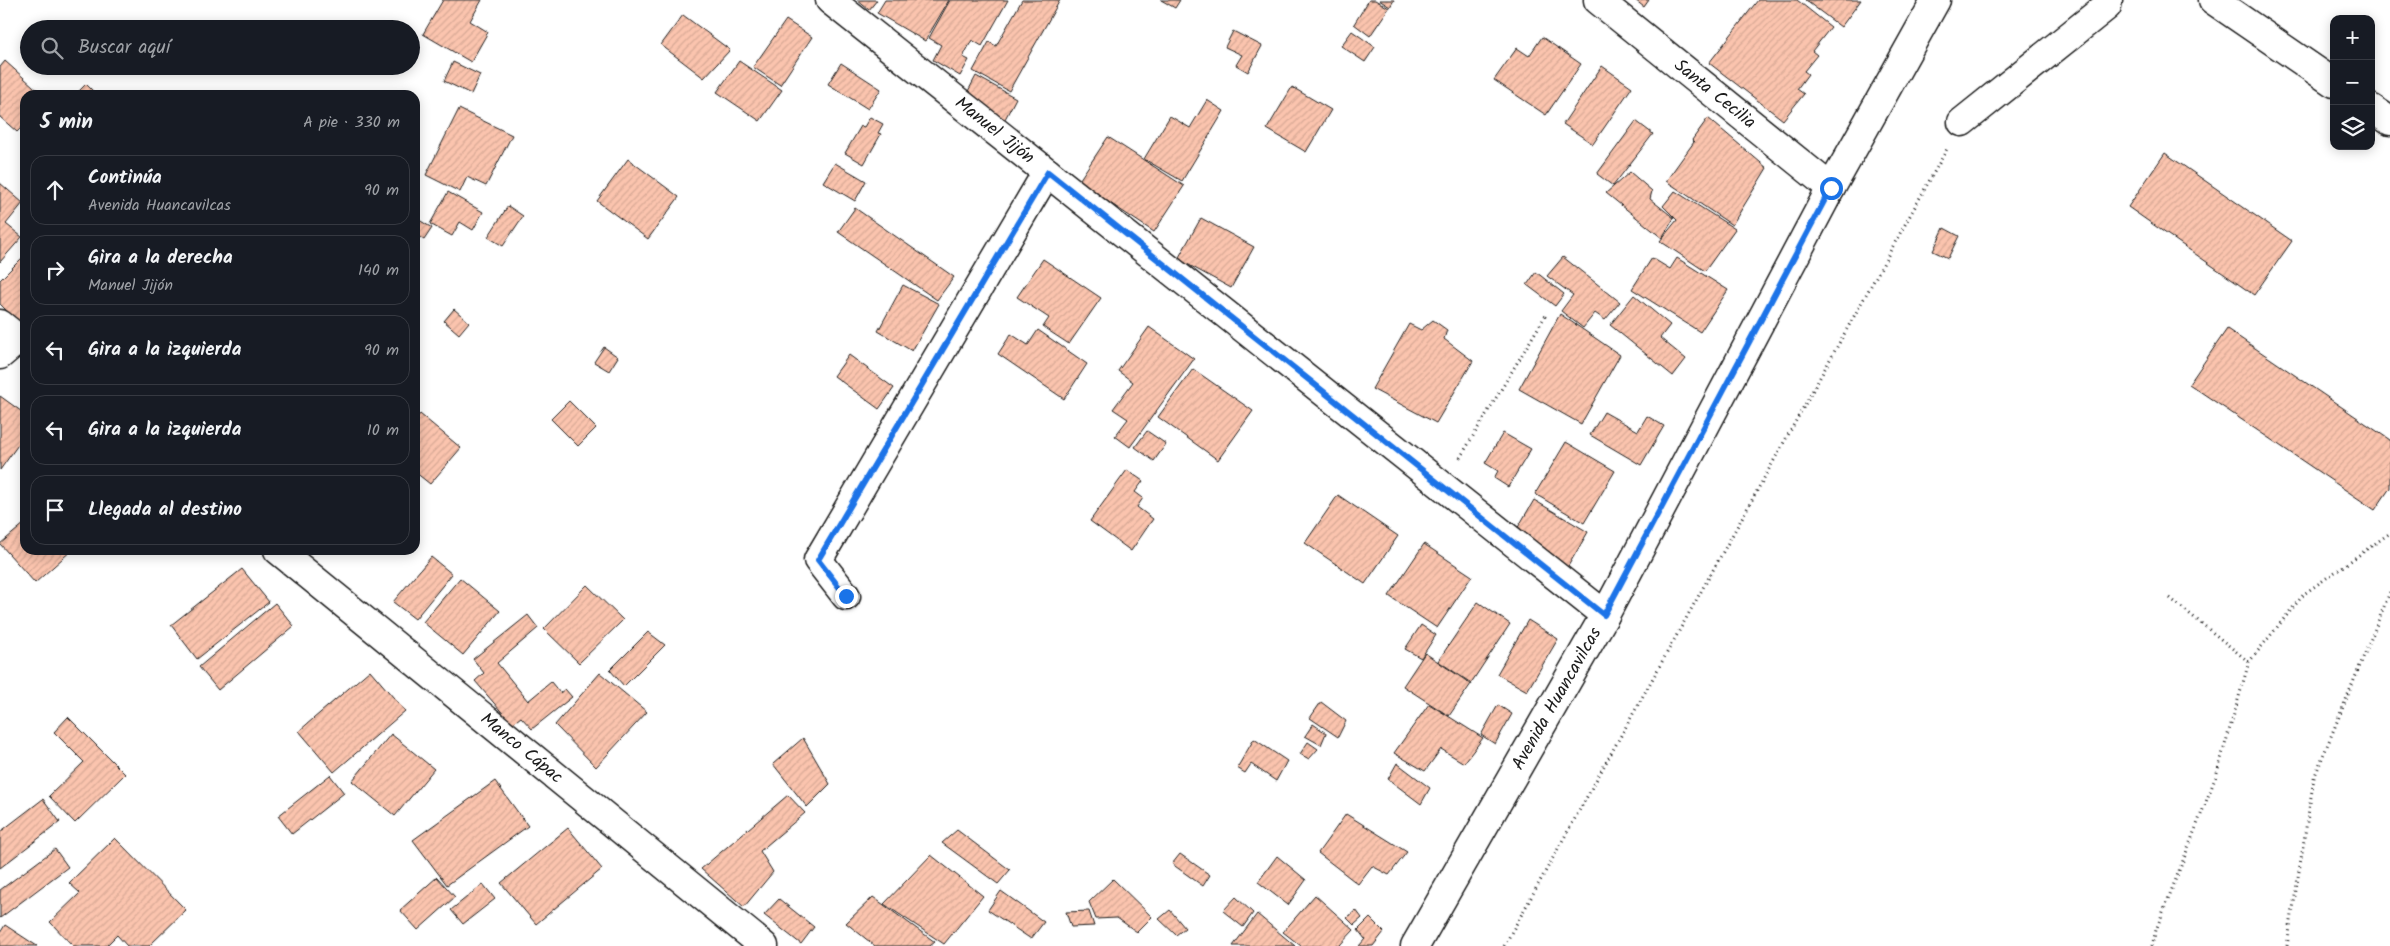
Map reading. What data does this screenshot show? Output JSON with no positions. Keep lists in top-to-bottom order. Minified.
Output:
{"streets":{"street":["Santa Cecilia","Manuel Jijón","Avenida Huancavilcas","Manco Cápac"]},"crossings":[["Santa Cecilia","Avenida Huancavilcas"],["Manuel Jijón","Avenida Huancavilcas"]],"page":{"map_buttons":["+","−"],"search":"Buscar aquí","heading":["5 min","A pie · 330 m"],"list":[["Continúa","Avenida Huancavilcas","90 m"],["Gira a la derecha","Manuel Jijón","140 m"],["Gira a la izquierda","90 m"],["Gira a la izquierda","10 m"],"Llegada al destino"]}}
